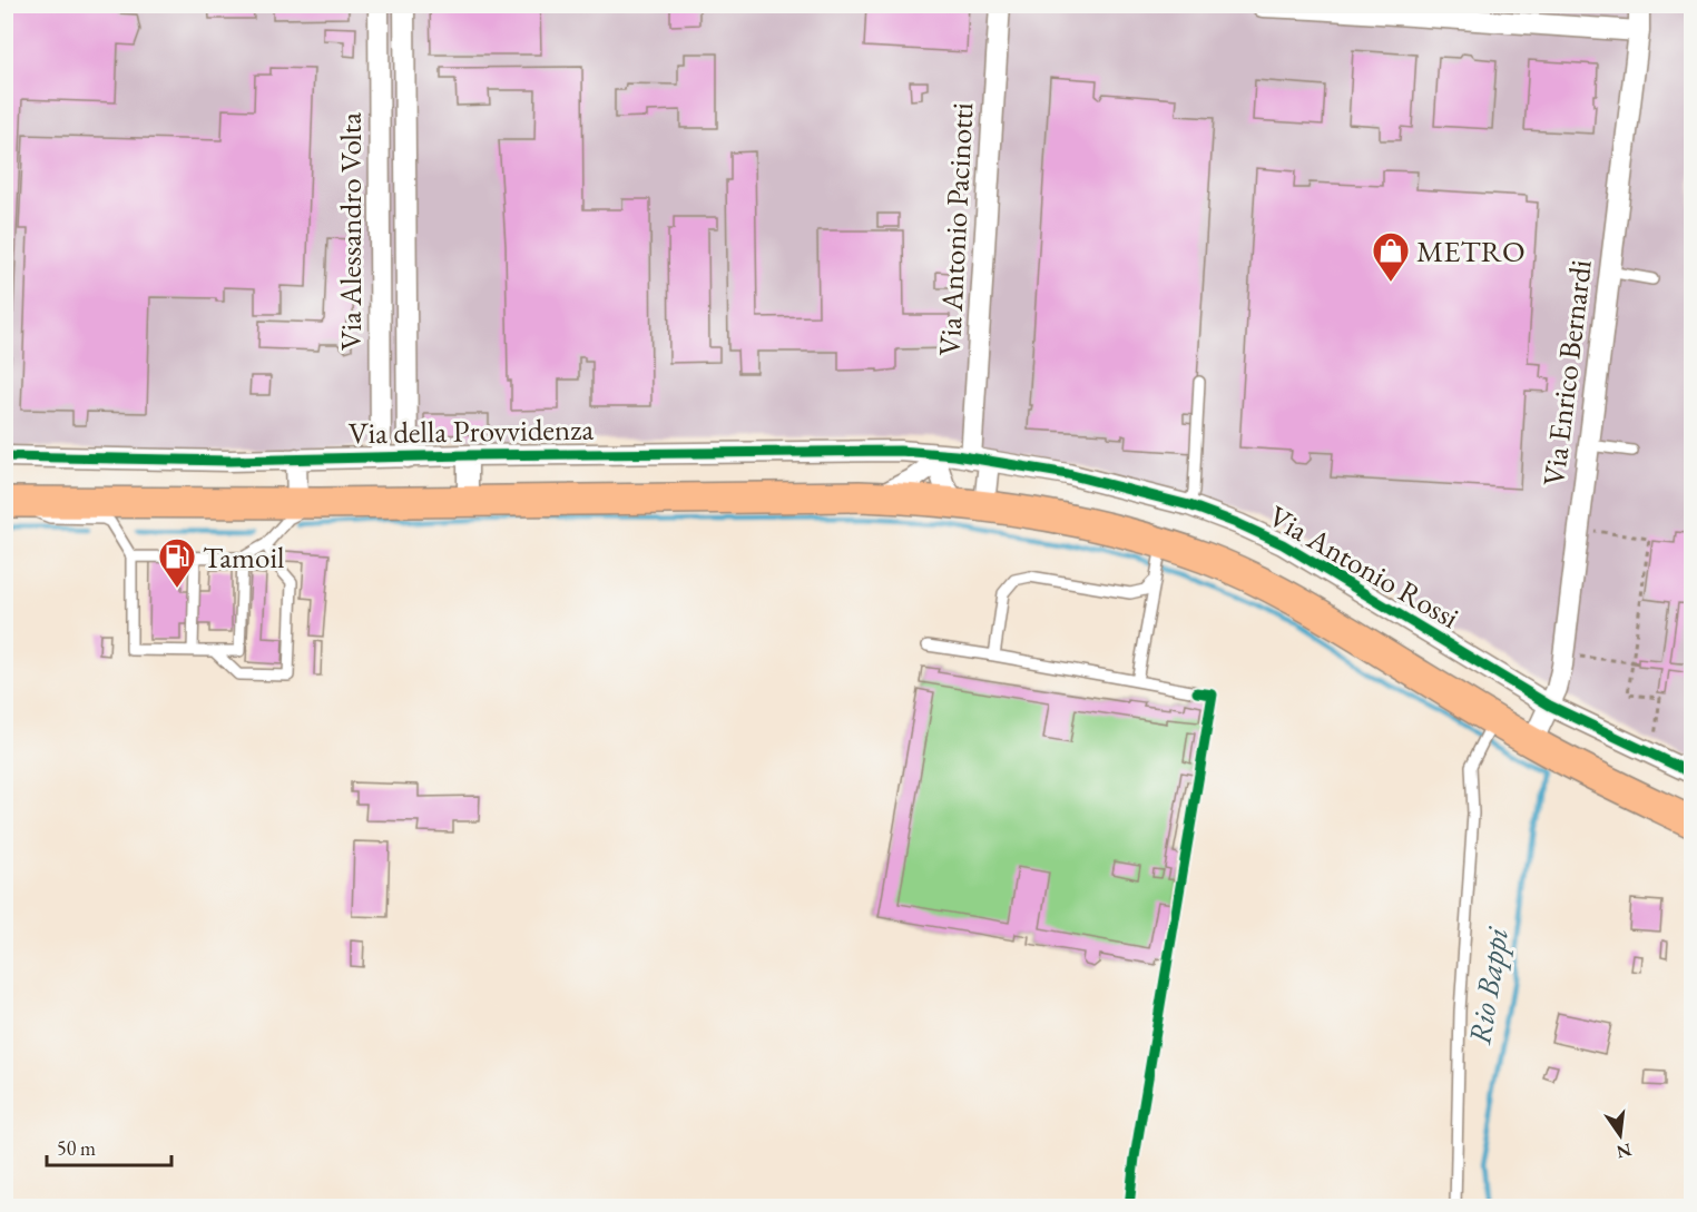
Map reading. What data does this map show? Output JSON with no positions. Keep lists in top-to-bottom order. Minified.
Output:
{"streets":{"street":["Via Antonio Pacinotti","Via Alessandro Volta","Via Enrico Bernardi","Via della Provvidenza","Via Antonio Rossi"]},"crossings":[["Via Antonio Pacinotti","Via Antonio Rossi"],["Via Alessandro Volta","Via della Provvidenza"],["Via Enrico Bernardi","Via Antonio Rossi"]],"water":["Rio Bappi"],"places":{"shop":["METRO"],"fuel station":["Tamoil"]},"scale_bar":"50 m","north":"bottom"}
